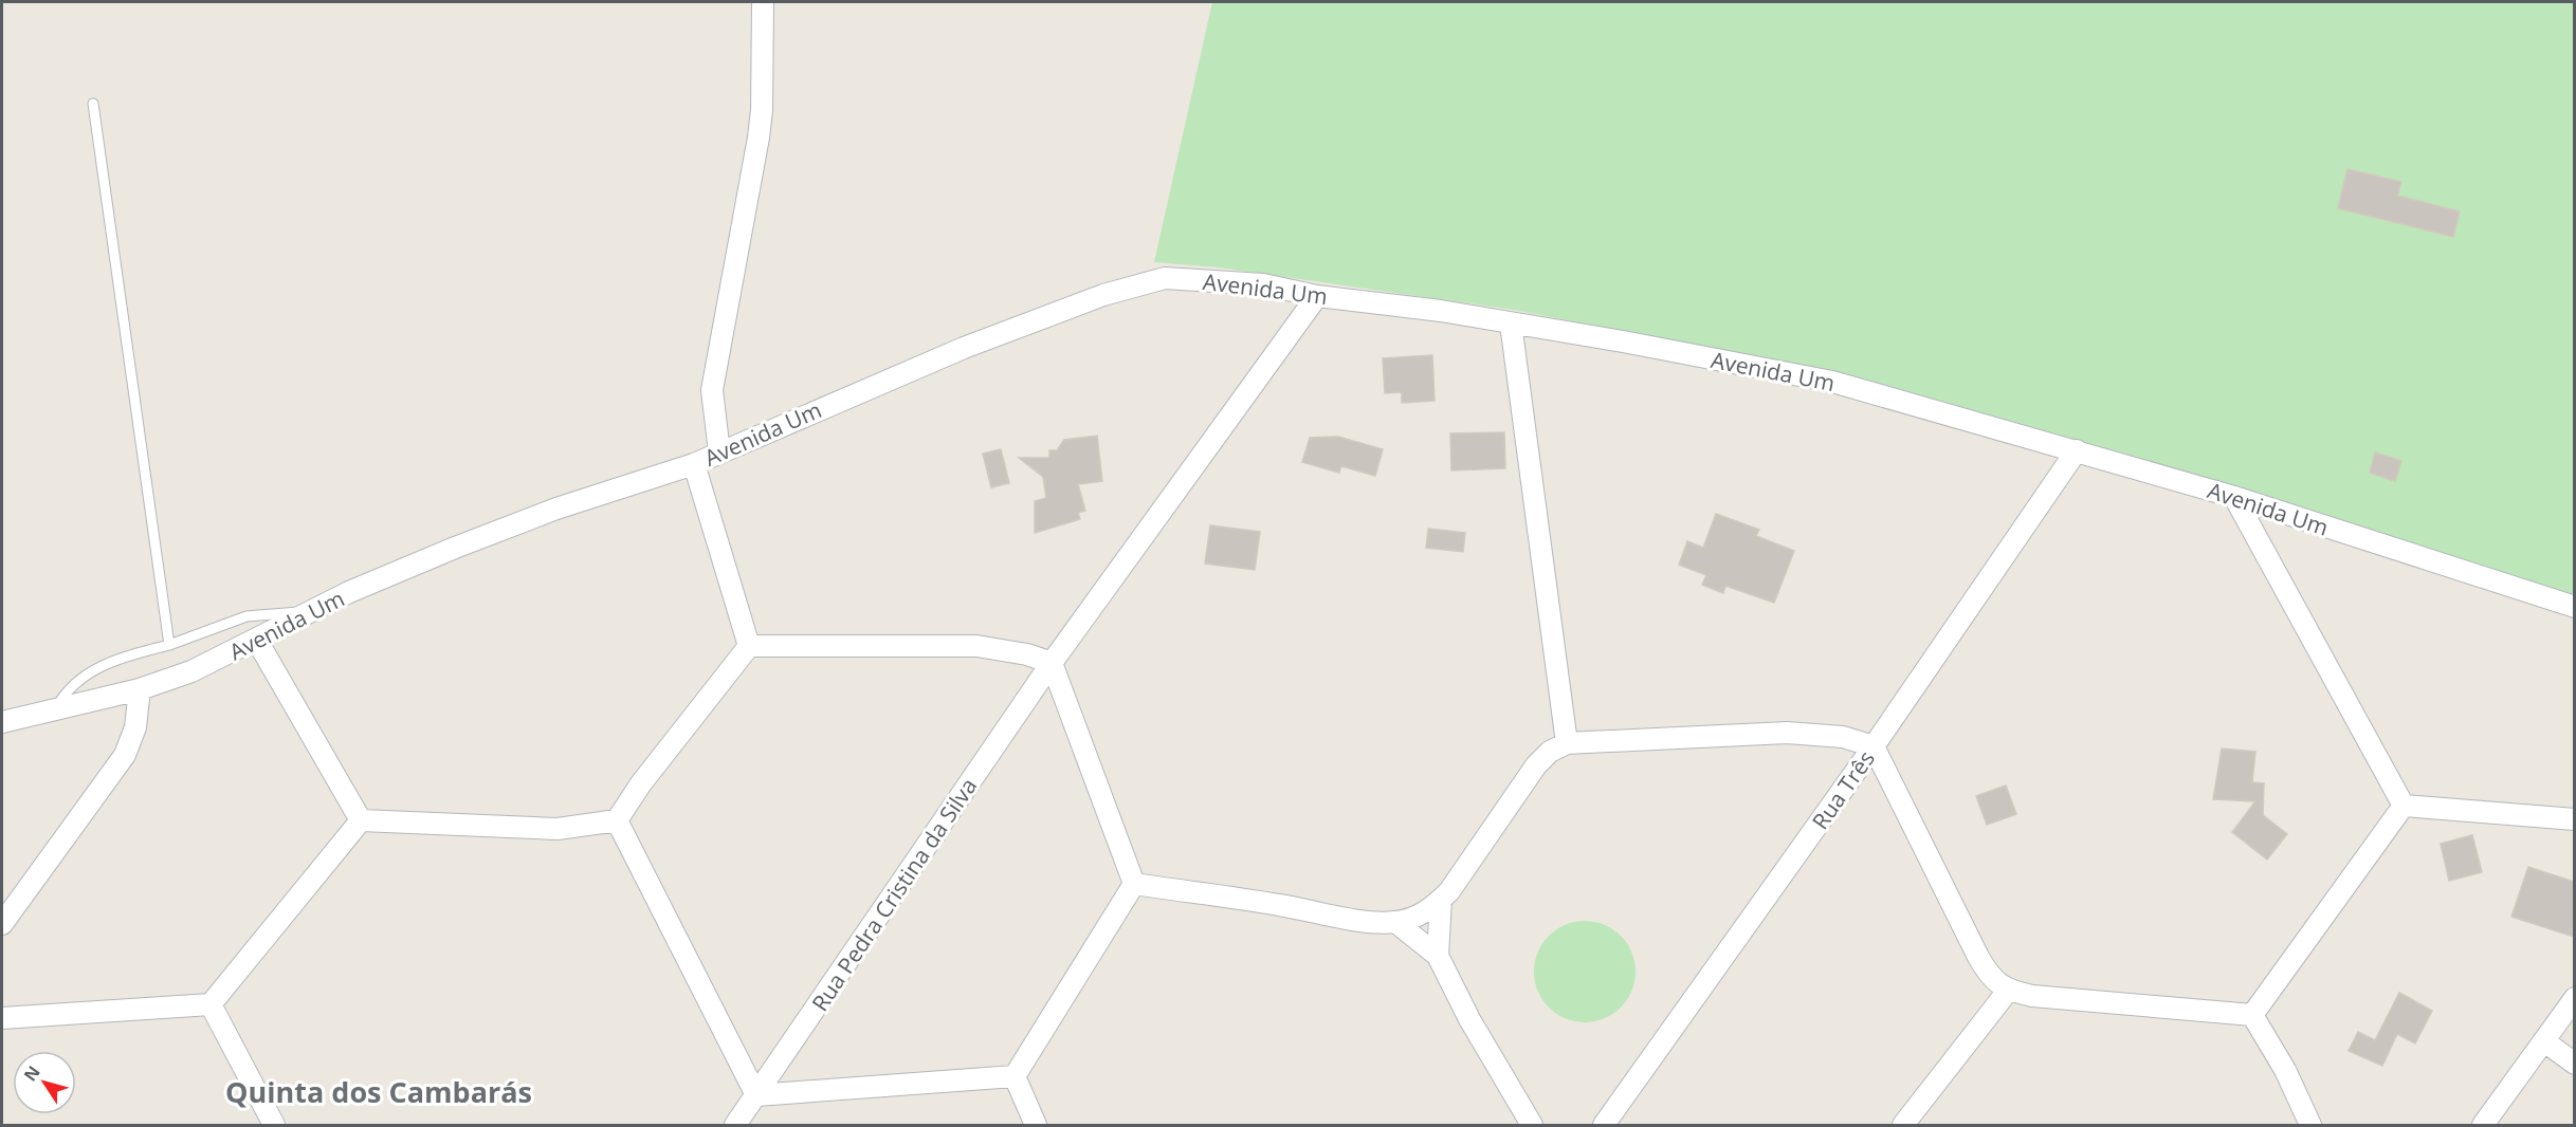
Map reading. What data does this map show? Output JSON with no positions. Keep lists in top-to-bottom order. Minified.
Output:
{"streets":{"street":["Avenida Um","Rua Três","Rua Pedra Cristina da Silva"]},"crossings":[["Avenida Um","Rua Três"],["Avenida Um","Rua Pedra Cristina da Silva"]],"districts":["Quinta dos Cambarás"],"north":"top left"}
